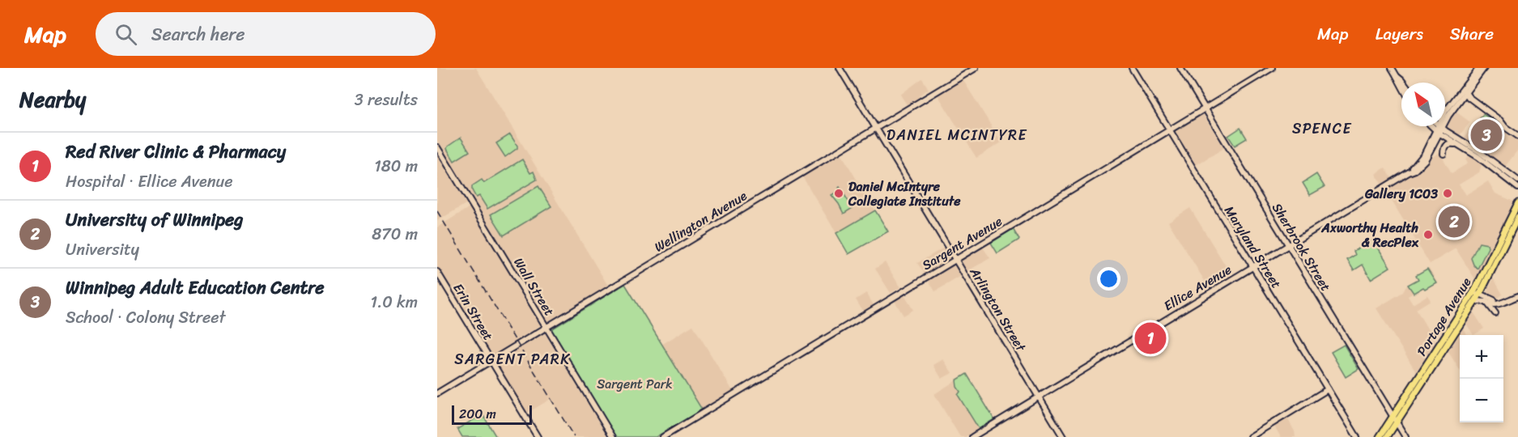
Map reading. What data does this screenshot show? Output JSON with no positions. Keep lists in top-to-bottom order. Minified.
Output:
{"streets":{"main road":["Wellington Avenue","Sargent Avenue","Maryland Street","Sherbrook Street","Wall Street","Ellice Avenue","Arlington Street","Erin Street","Portage Avenue"]},"crossings":[["Wellington Avenue","Wall Street"],["Wellington Avenue","Arlington Street"],["Wellington Avenue","Erin Street"],["Sargent Avenue","Maryland Street"],["Sargent Avenue","Sherbrook Street"],["Sargent Avenue","Arlington Street"],["Maryland Street","Ellice Avenue"],["Sherbrook Street","Ellice Avenue"],["Sherbrook Street","Portage Avenue"],["Ellice Avenue","Arlington Street"]],"districts":["SPENCE","DANIEL MCINTYRE","SARGENT PARK"],"parks":["Sargent Park"],"places":["Daniel McIntyre Collegiate Institute","Gallery 1C03","Axworthy Health & RecPlex"],"scale_bar":"200 m","north":"top left","page":{"header":"Map","search":"Search here","nav":["Map","Layers","Share"],"heading":["Nearby","3 results"],"pins":["3","2","1"],"list":[{"mark":"1","name":"Red River Clinic & Pharmacy","note":"Hospital · Ellice Avenue","value":"180 m"},{"mark":"2","name":"University of Winnipeg","note":"University","value":"870 m"},{"mark":"3","name":"Winnipeg Adult Education Centre","note":"School · Colony Street","value":"1.0 km"}],"map_buttons":["+","−"],"scale":"200 m"}}
